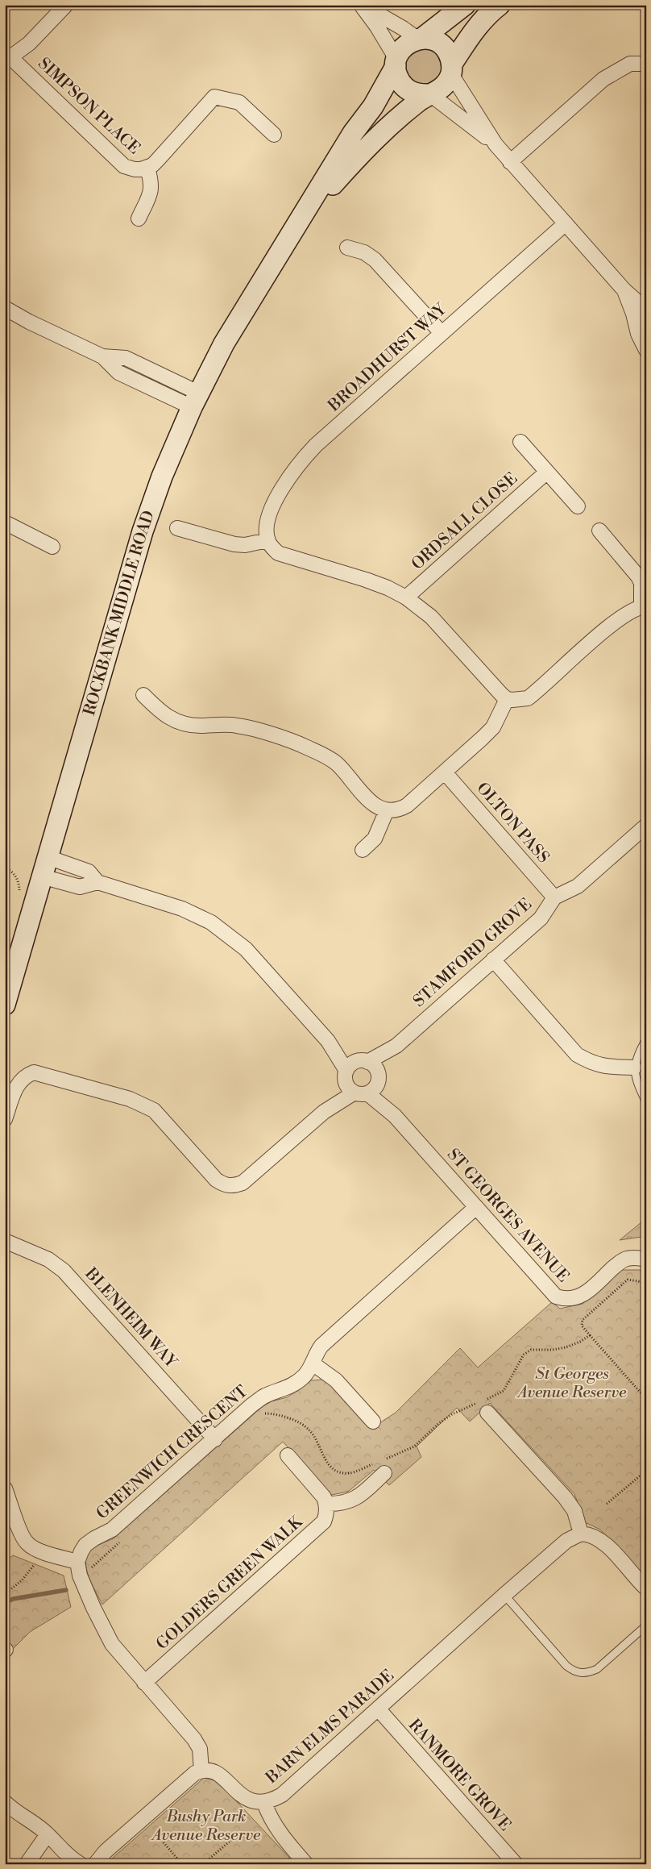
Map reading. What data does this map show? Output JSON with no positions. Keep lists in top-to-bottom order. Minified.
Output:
{"streets":{"street":["SIMPSON PLACE","BROADHURST WAY","ORDSALL CLOSE","ROCKBANK MIDDLE ROAD","OLTON PASS","STAMFORD GROVE","ST GEORGES AVENUE","BLENHEIM WAY","GREENWICH CRESCENT","GOLDERS GREEN WALK","BARN ELMS PARADE","RANMORE GROVE"]},"crossings":[["ROCKBANK MIDDLE ROAD","ST GEORGES AVENUE"],["OLTON PASS","STAMFORD GROVE"],["STAMFORD GROVE","ST GEORGES AVENUE"],["ST GEORGES AVENUE","GREENWICH CRESCENT"],["BLENHEIM WAY","GREENWICH CRESCENT"],["BARN ELMS PARADE","RANMORE GROVE"]],"parks":["St Georges Avenue Reserve","Bushy Park Avenue Reserve"]}
